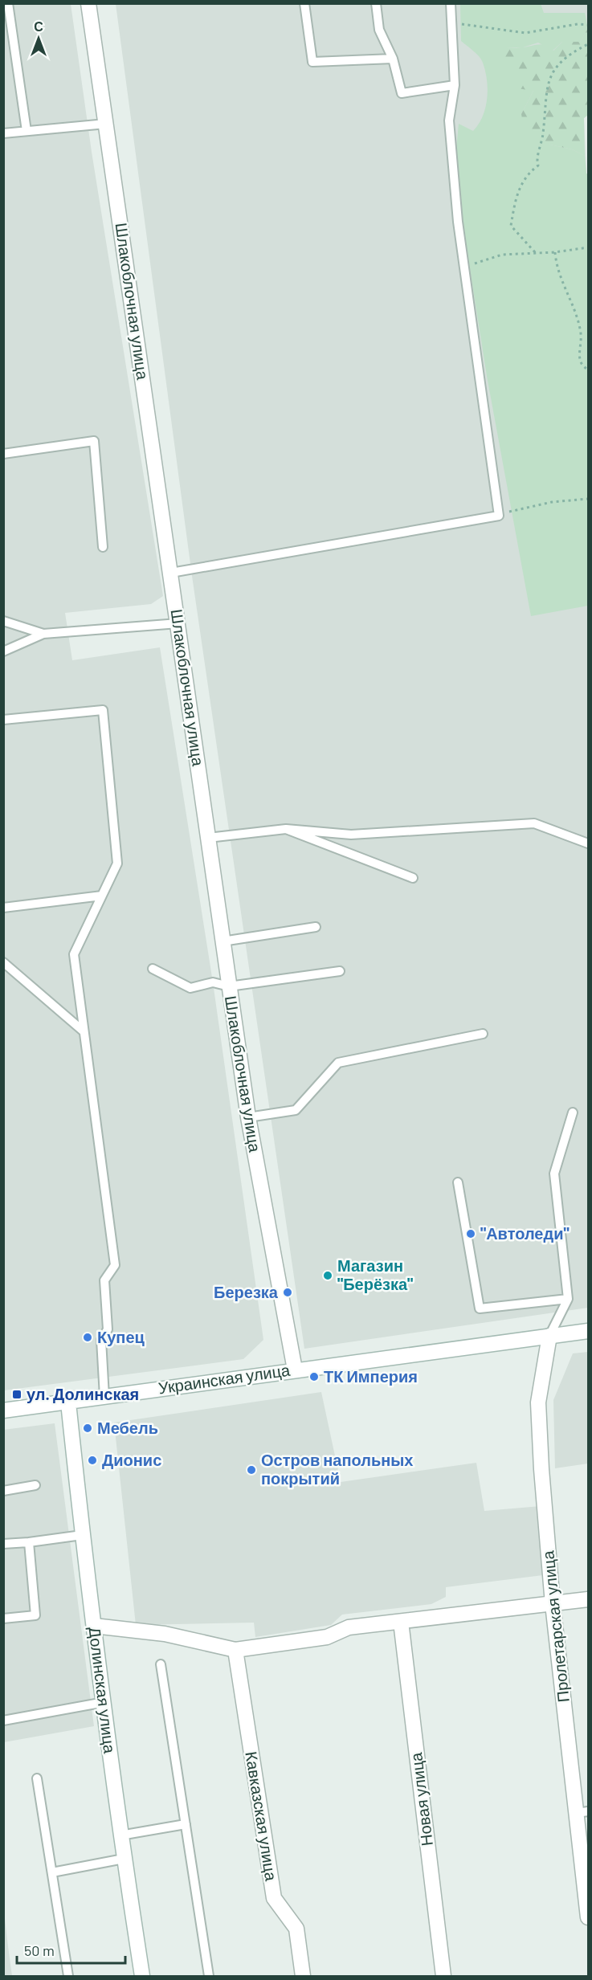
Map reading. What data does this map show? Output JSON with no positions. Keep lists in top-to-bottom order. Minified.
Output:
{"streets":{"street":["Шлакоблочная улица","Украинская улица","Пролетарская улица","Долинская улица","Новая улица","Кавказская улица"]},"crossings":[["Шлакоблочная улица","Украинская улица"],["Украинская улица","Пролетарская улица"],["Украинская улица","Долинская улица"]],"places":{"other":["\"Автоледи\"","Магазин \"Берёзка\"","Березка","Купец","ТК Империя","Мебель","Дионис","Остров напольных покрытий"],"transit":["ул. Долинская"]},"scale_bar":"50 m","north":"top"}
